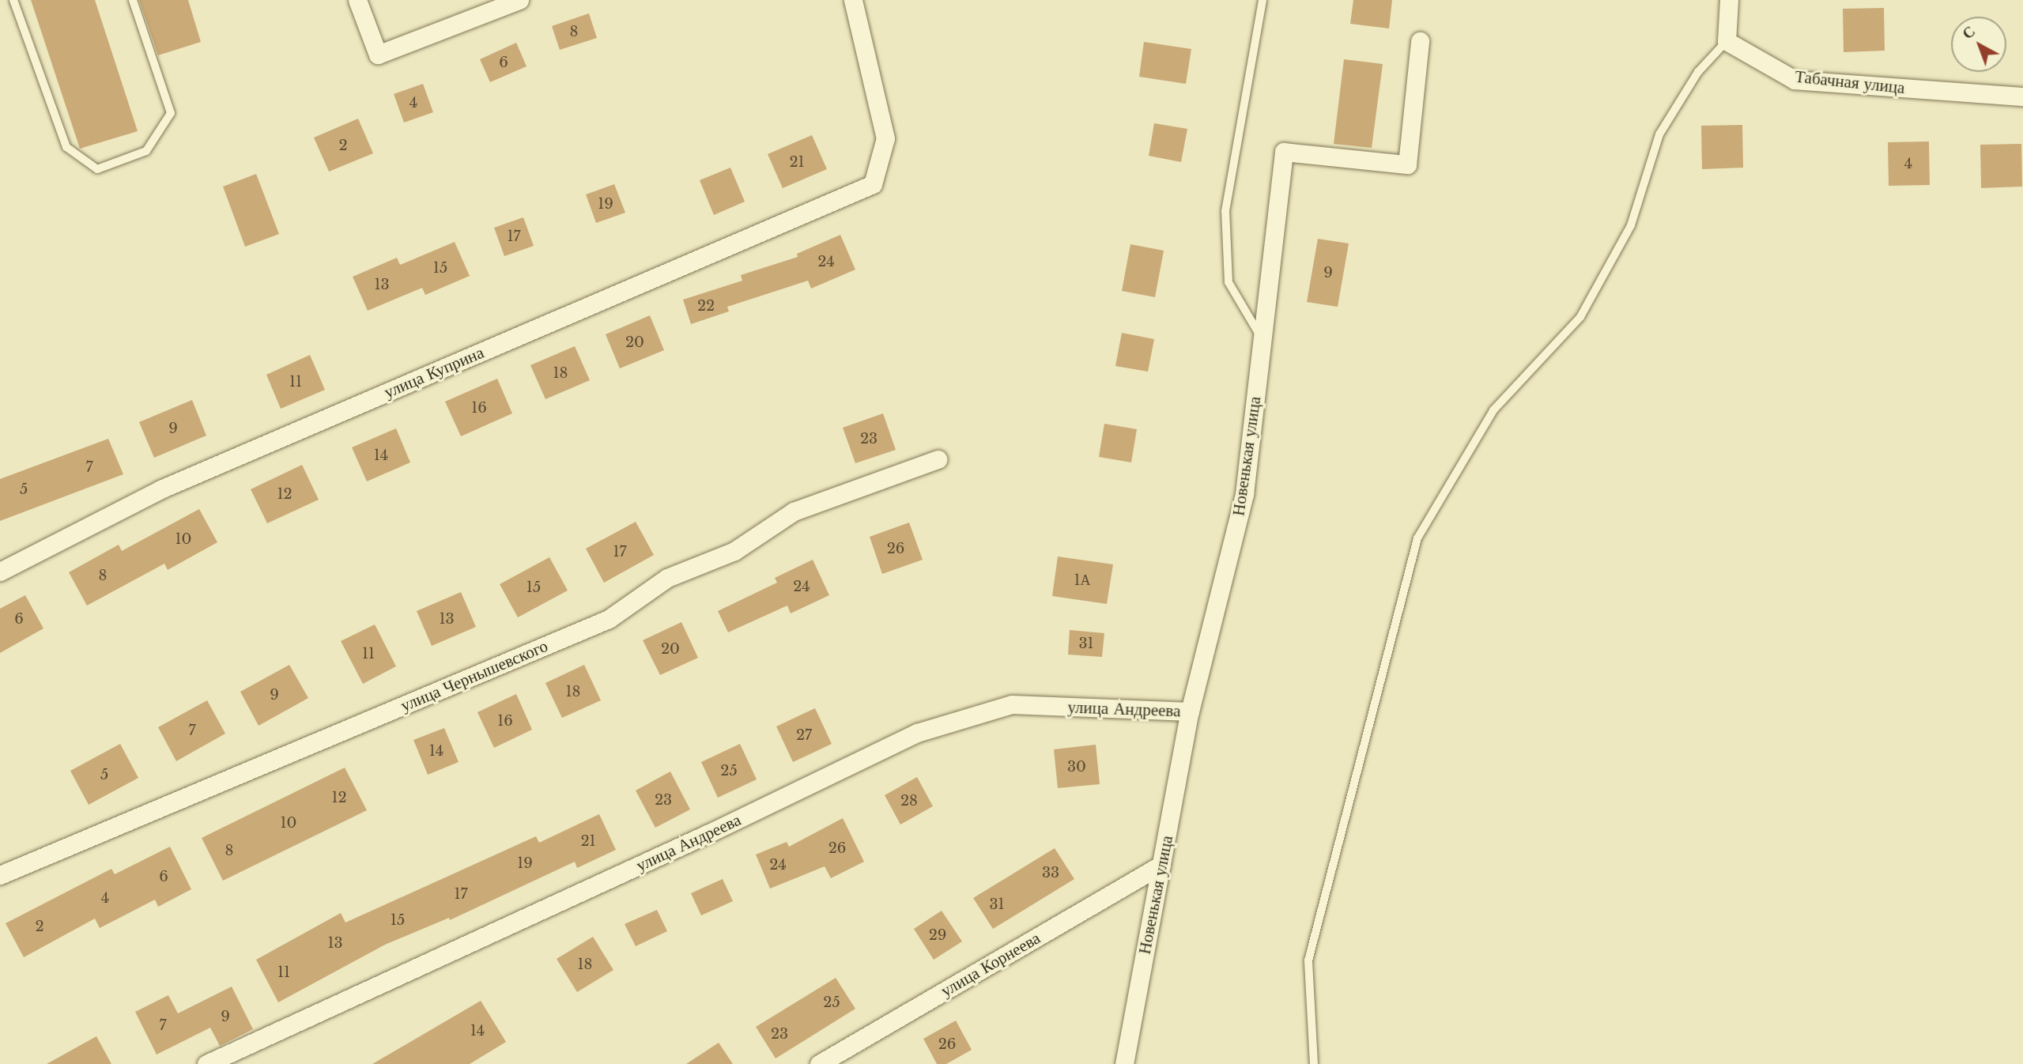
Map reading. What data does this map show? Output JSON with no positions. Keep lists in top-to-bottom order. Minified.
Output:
{"streets":{"street":["Табачная улица","улица Куприна","Новенькая улица","улица Чернышевского","улица Андреева","улица Корнеева"]},"crossings":[["Новенькая улица","улица Андреева"],["Новенькая улица","улица Корнеева"]],"house_numbers":["8","6","4","2","21","4","19","17","24","15","9","13","22","20","18","11","16","9","23","14","7","5","12","10","26","17","8","1А","24","15","6","13","31","20","11","18","9","16","7","27","14","30","25","5","12","23","28","10","21","26","8","19","24","33","6","17","4","31","15","2","29","13","18","11","25","9","7","14","23","26"],"north":"top left"}
